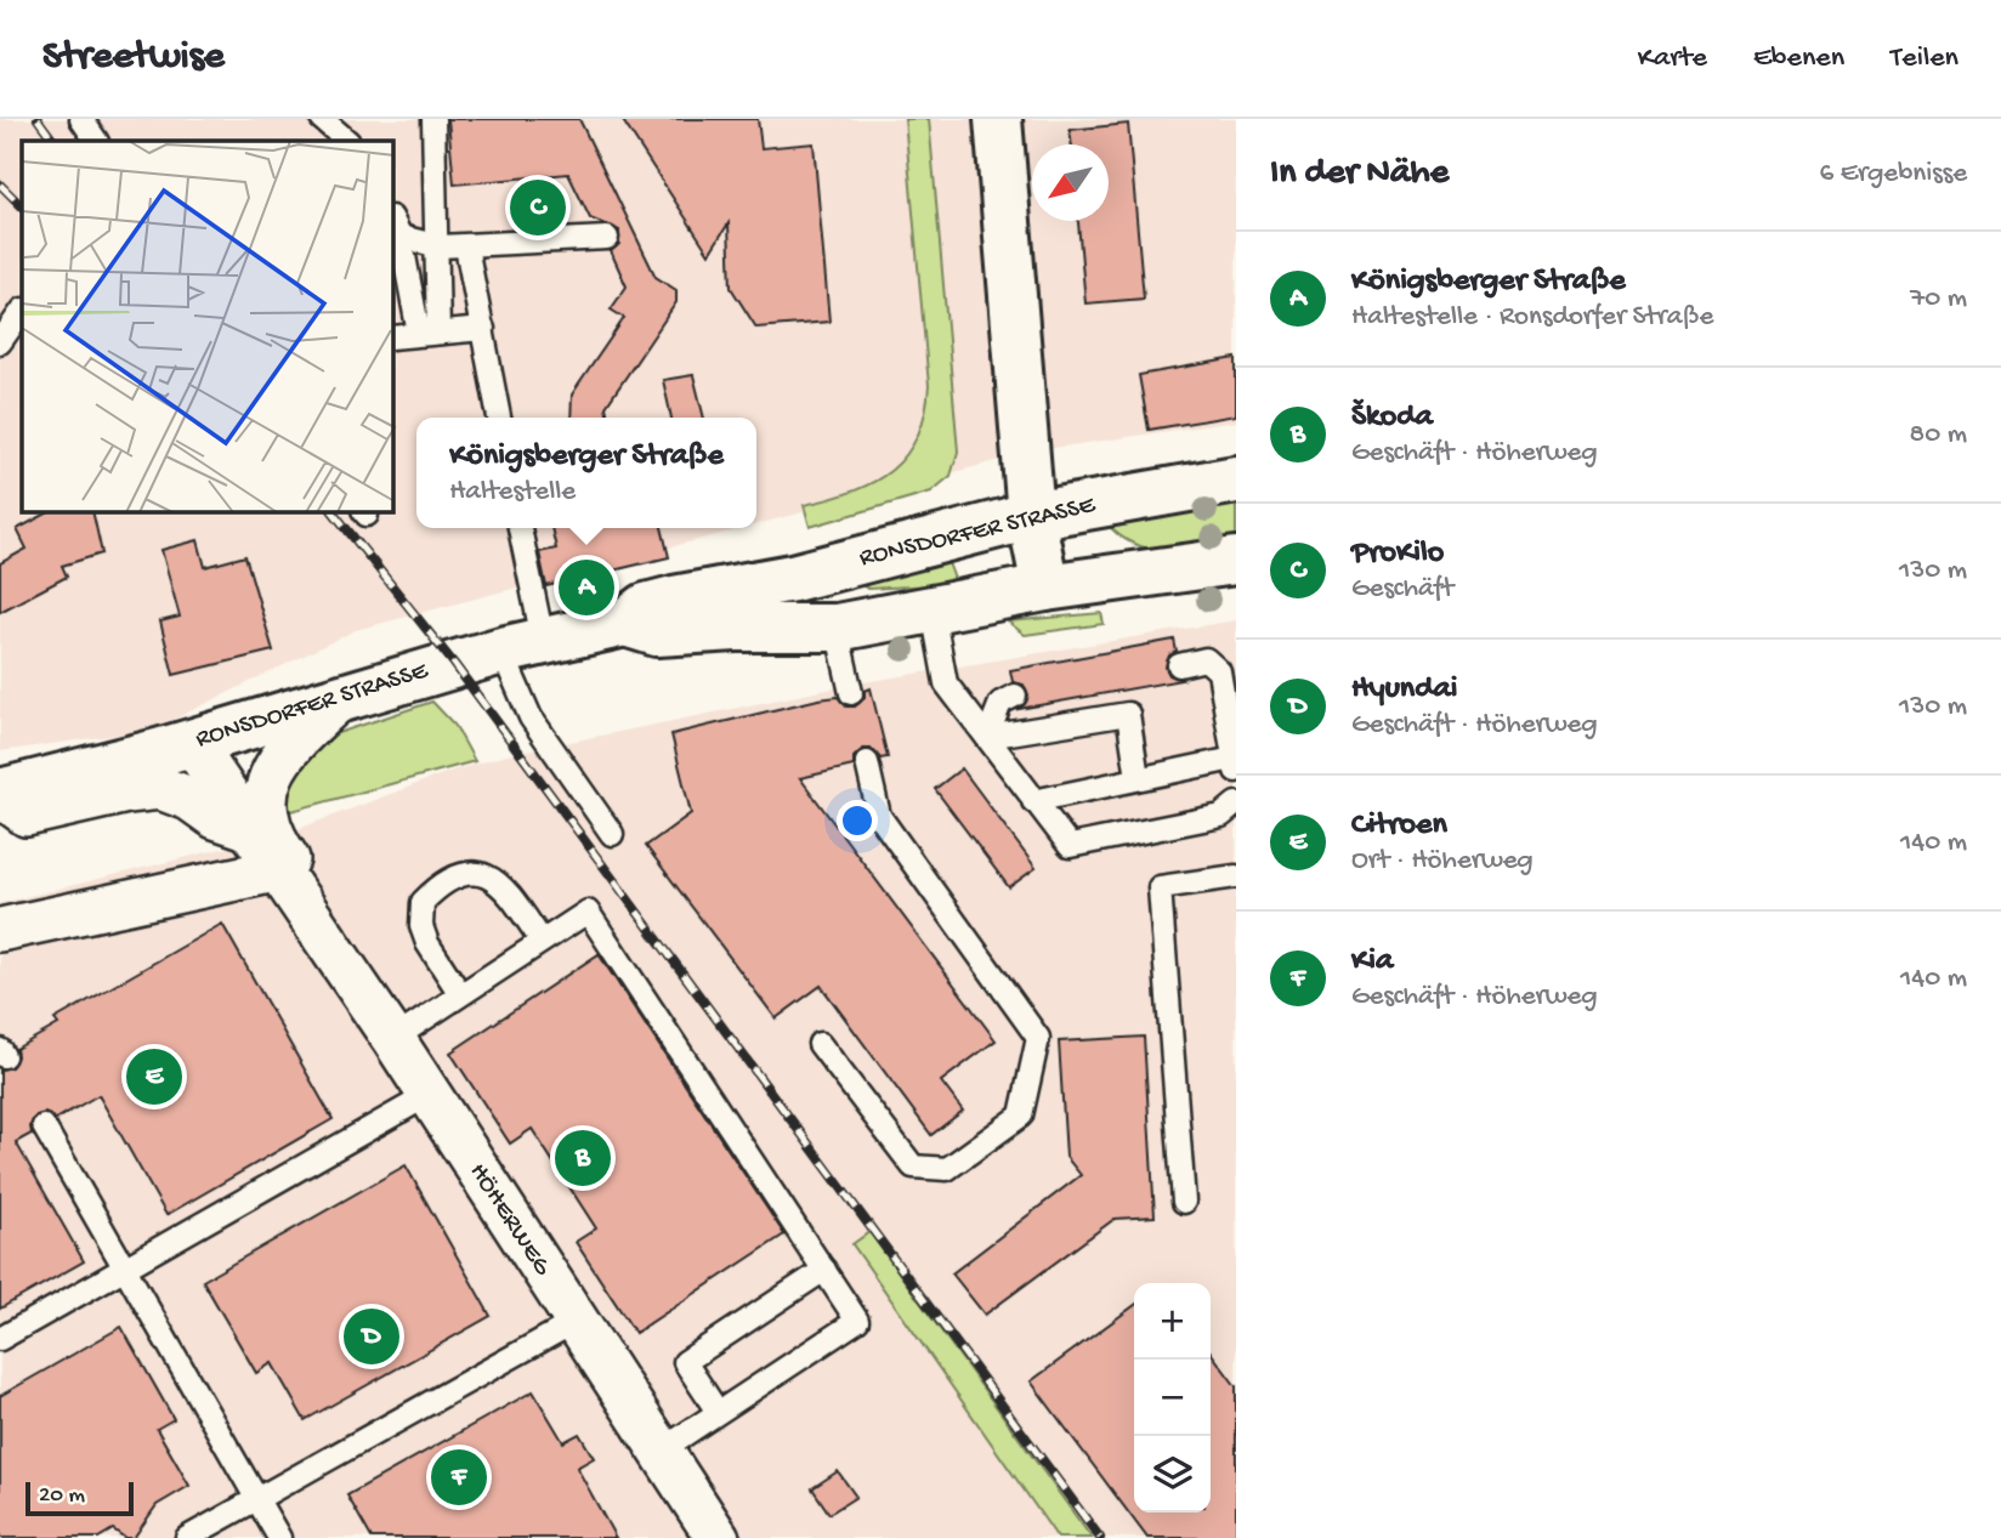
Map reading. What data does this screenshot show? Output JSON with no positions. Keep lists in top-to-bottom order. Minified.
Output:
{"streets":{"main road":["RONSDORFER STRASSE"],"street":["HÖHERWEG"]},"crossings":[["RONSDORFER STRASSE","HÖHERWEG"]],"scale_bar":"20 m","north":"bottom left","page":{"header":"Streetwise","nav":["Karte","Ebenen","Teilen"],"heading":["In der Nähe","6 Ergebnisse"],"pins":["C","A","E","B","D","F"],"list":[{"mark":"A","name":"Königsberger Straße","note":"Haltestelle · Ronsdorfer Straße","value":"70 m"},{"mark":"B","name":"Škoda","note":"Geschäft · Höherweg","value":"80 m"},{"mark":"C","name":"ProKilo","note":"Geschäft","value":"130 m"},{"mark":"D","name":"Hyundai","note":"Geschäft · Höherweg","value":"130 m"},{"mark":"E","name":"Citroen","note":"Ort · Höherweg","value":"140 m"},{"mark":"F","name":"Kia","note":"Geschäft · Höherweg","value":"140 m"}],"popup":["Königsberger Straße","Haltestelle"],"map_buttons":["+","−"],"scale":"20 m"}}
